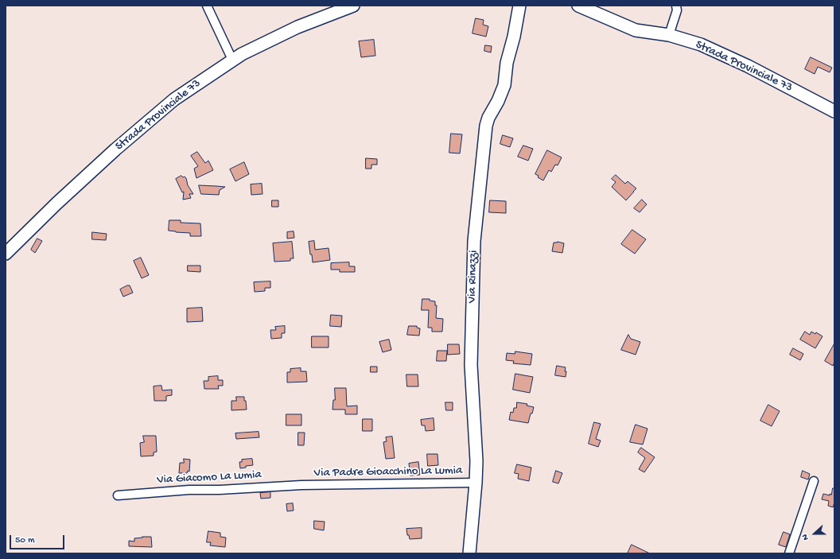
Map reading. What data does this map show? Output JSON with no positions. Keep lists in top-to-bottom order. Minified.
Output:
{"streets":{"street":["Strada Provinciale 73","Via Rinazzi","Via Padre Gioacchino La Lumia","Via Giacomo La Lumia"]},"crossings":[["Via Rinazzi","Via Padre Gioacchino La Lumia"],["Via Padre Gioacchino La Lumia","Via Giacomo La Lumia"]],"scale_bar":"50 m","north":"left"}
